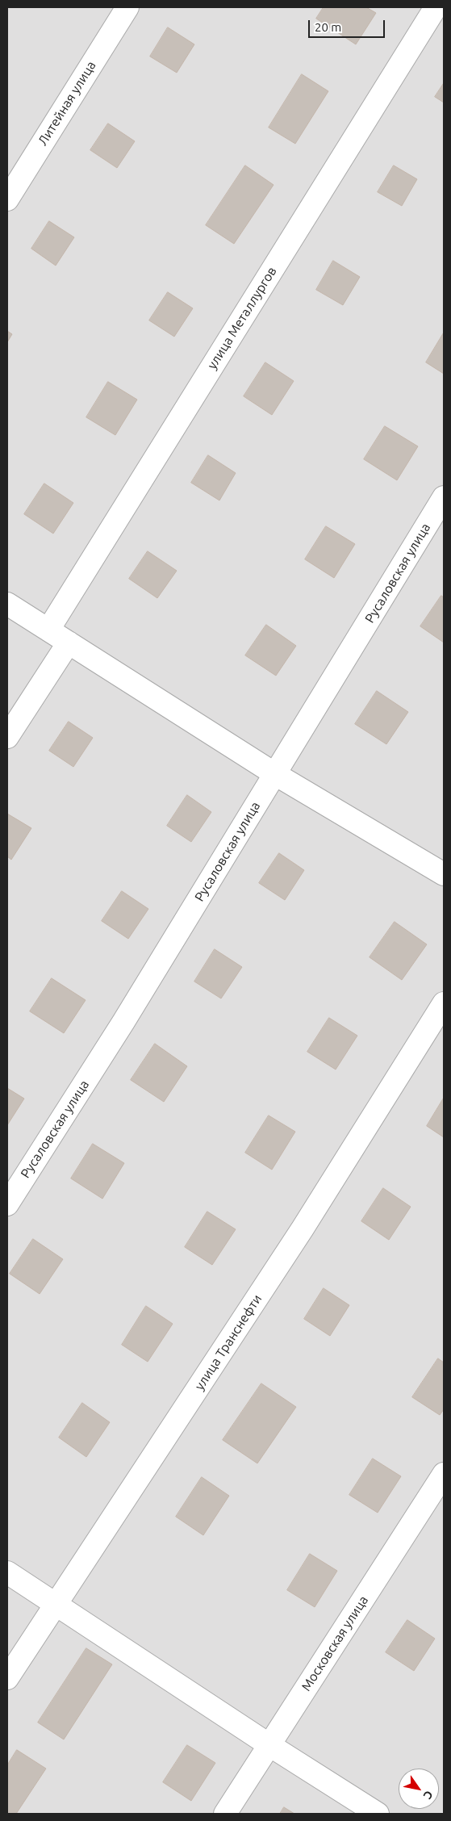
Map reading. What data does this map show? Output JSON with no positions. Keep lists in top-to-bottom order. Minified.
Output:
{"streets":{"street":["Литейная улица","улица Металлургов","Русаловская улица","улица Транснефти","Московская улица"]},"scale_bar":"20 m","north":"bottom right"}
